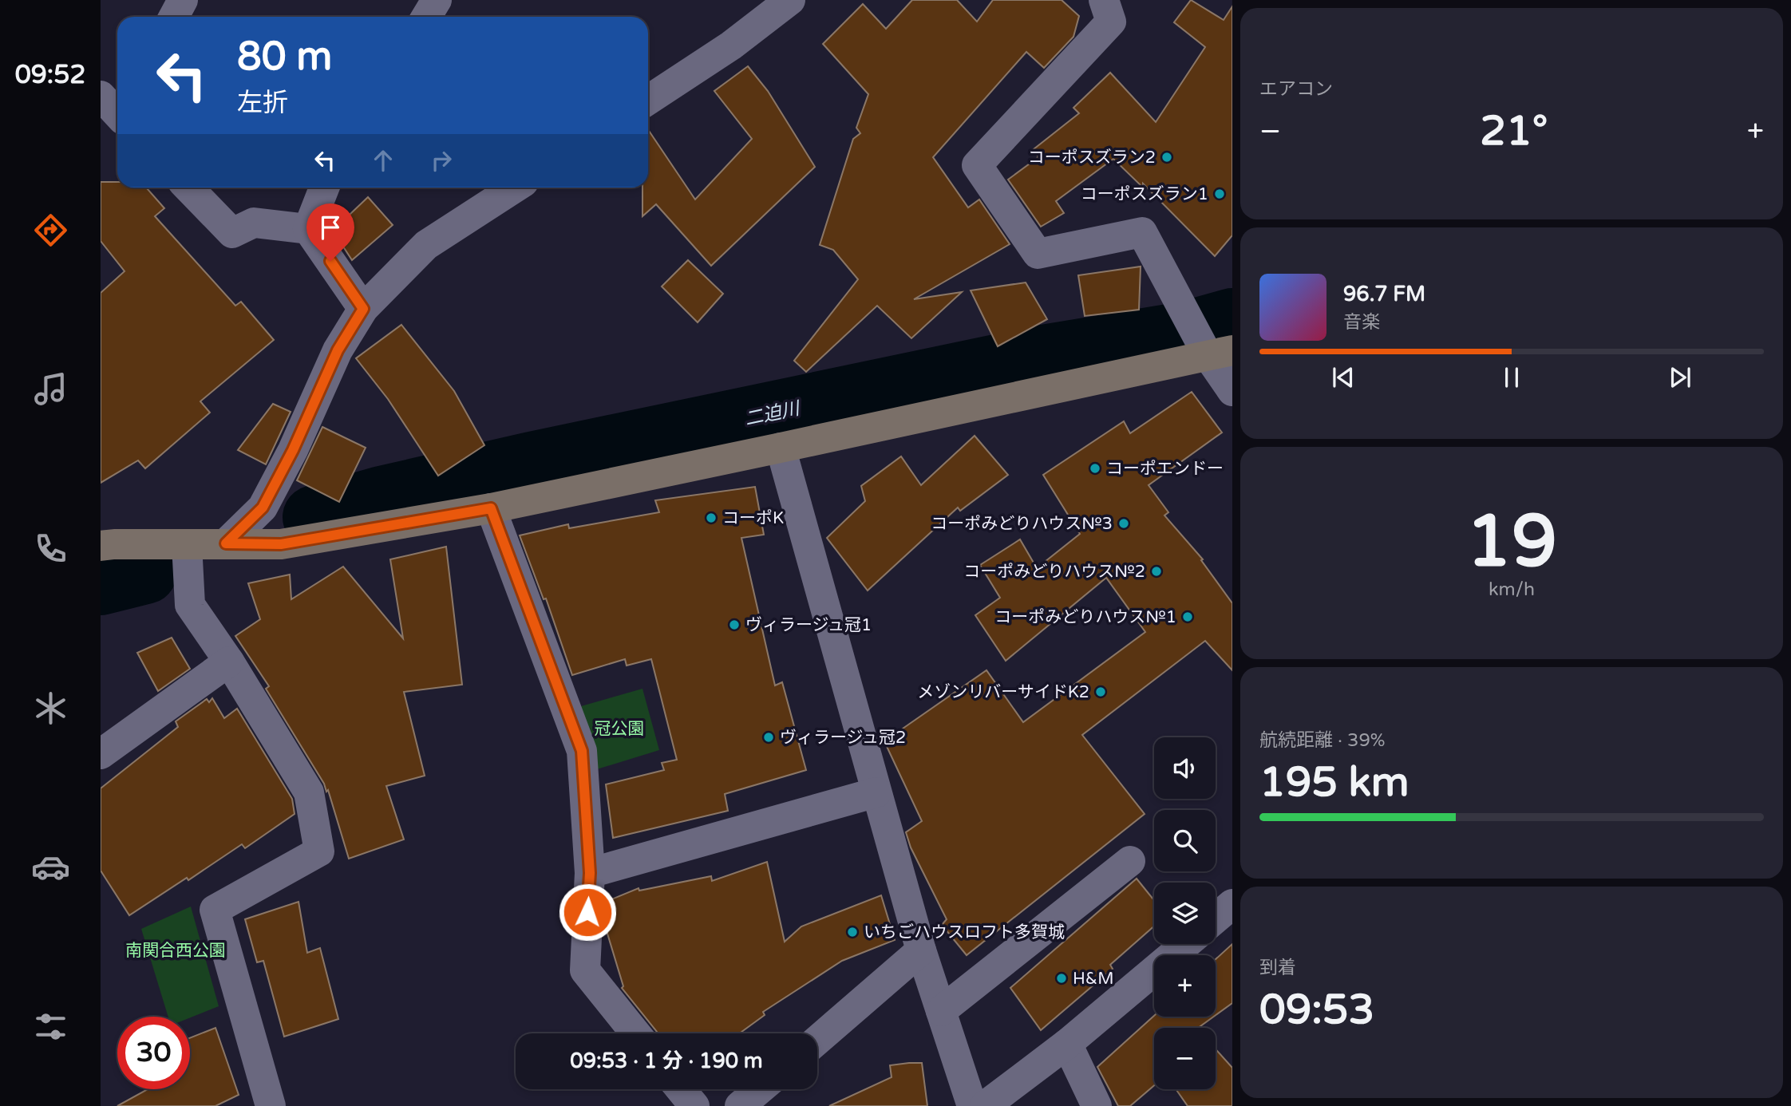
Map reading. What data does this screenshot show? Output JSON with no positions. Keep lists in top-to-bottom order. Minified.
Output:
{"water":["二迫川"],"parks":["冠公園","南関合西公園"],"places":["コーポスズラン2","コーポスズラン1","コーポエンドー","コーポK","コーポみどりハウス№3","コーポみどりハウス№2","コーポみどりハウス№1","ヴィラージュ冠1","メゾンリバーサイドK2","ヴィラージュ冠2","いちごハウスロフト多賀城","H&M"],"page":{"tabs":"09:52","tile":["エアコン",["19","km/h"],["航続距離 · 39%","195 km"],["到着","09:53"]],"turn":["80 m","左折"],"heat":["−","21°","+"],"song":["96.7 FM","音楽"],"map_buttons":["+","−"],"limit":"30","trip":"09:53 · 1 分 · 190 m"}}
